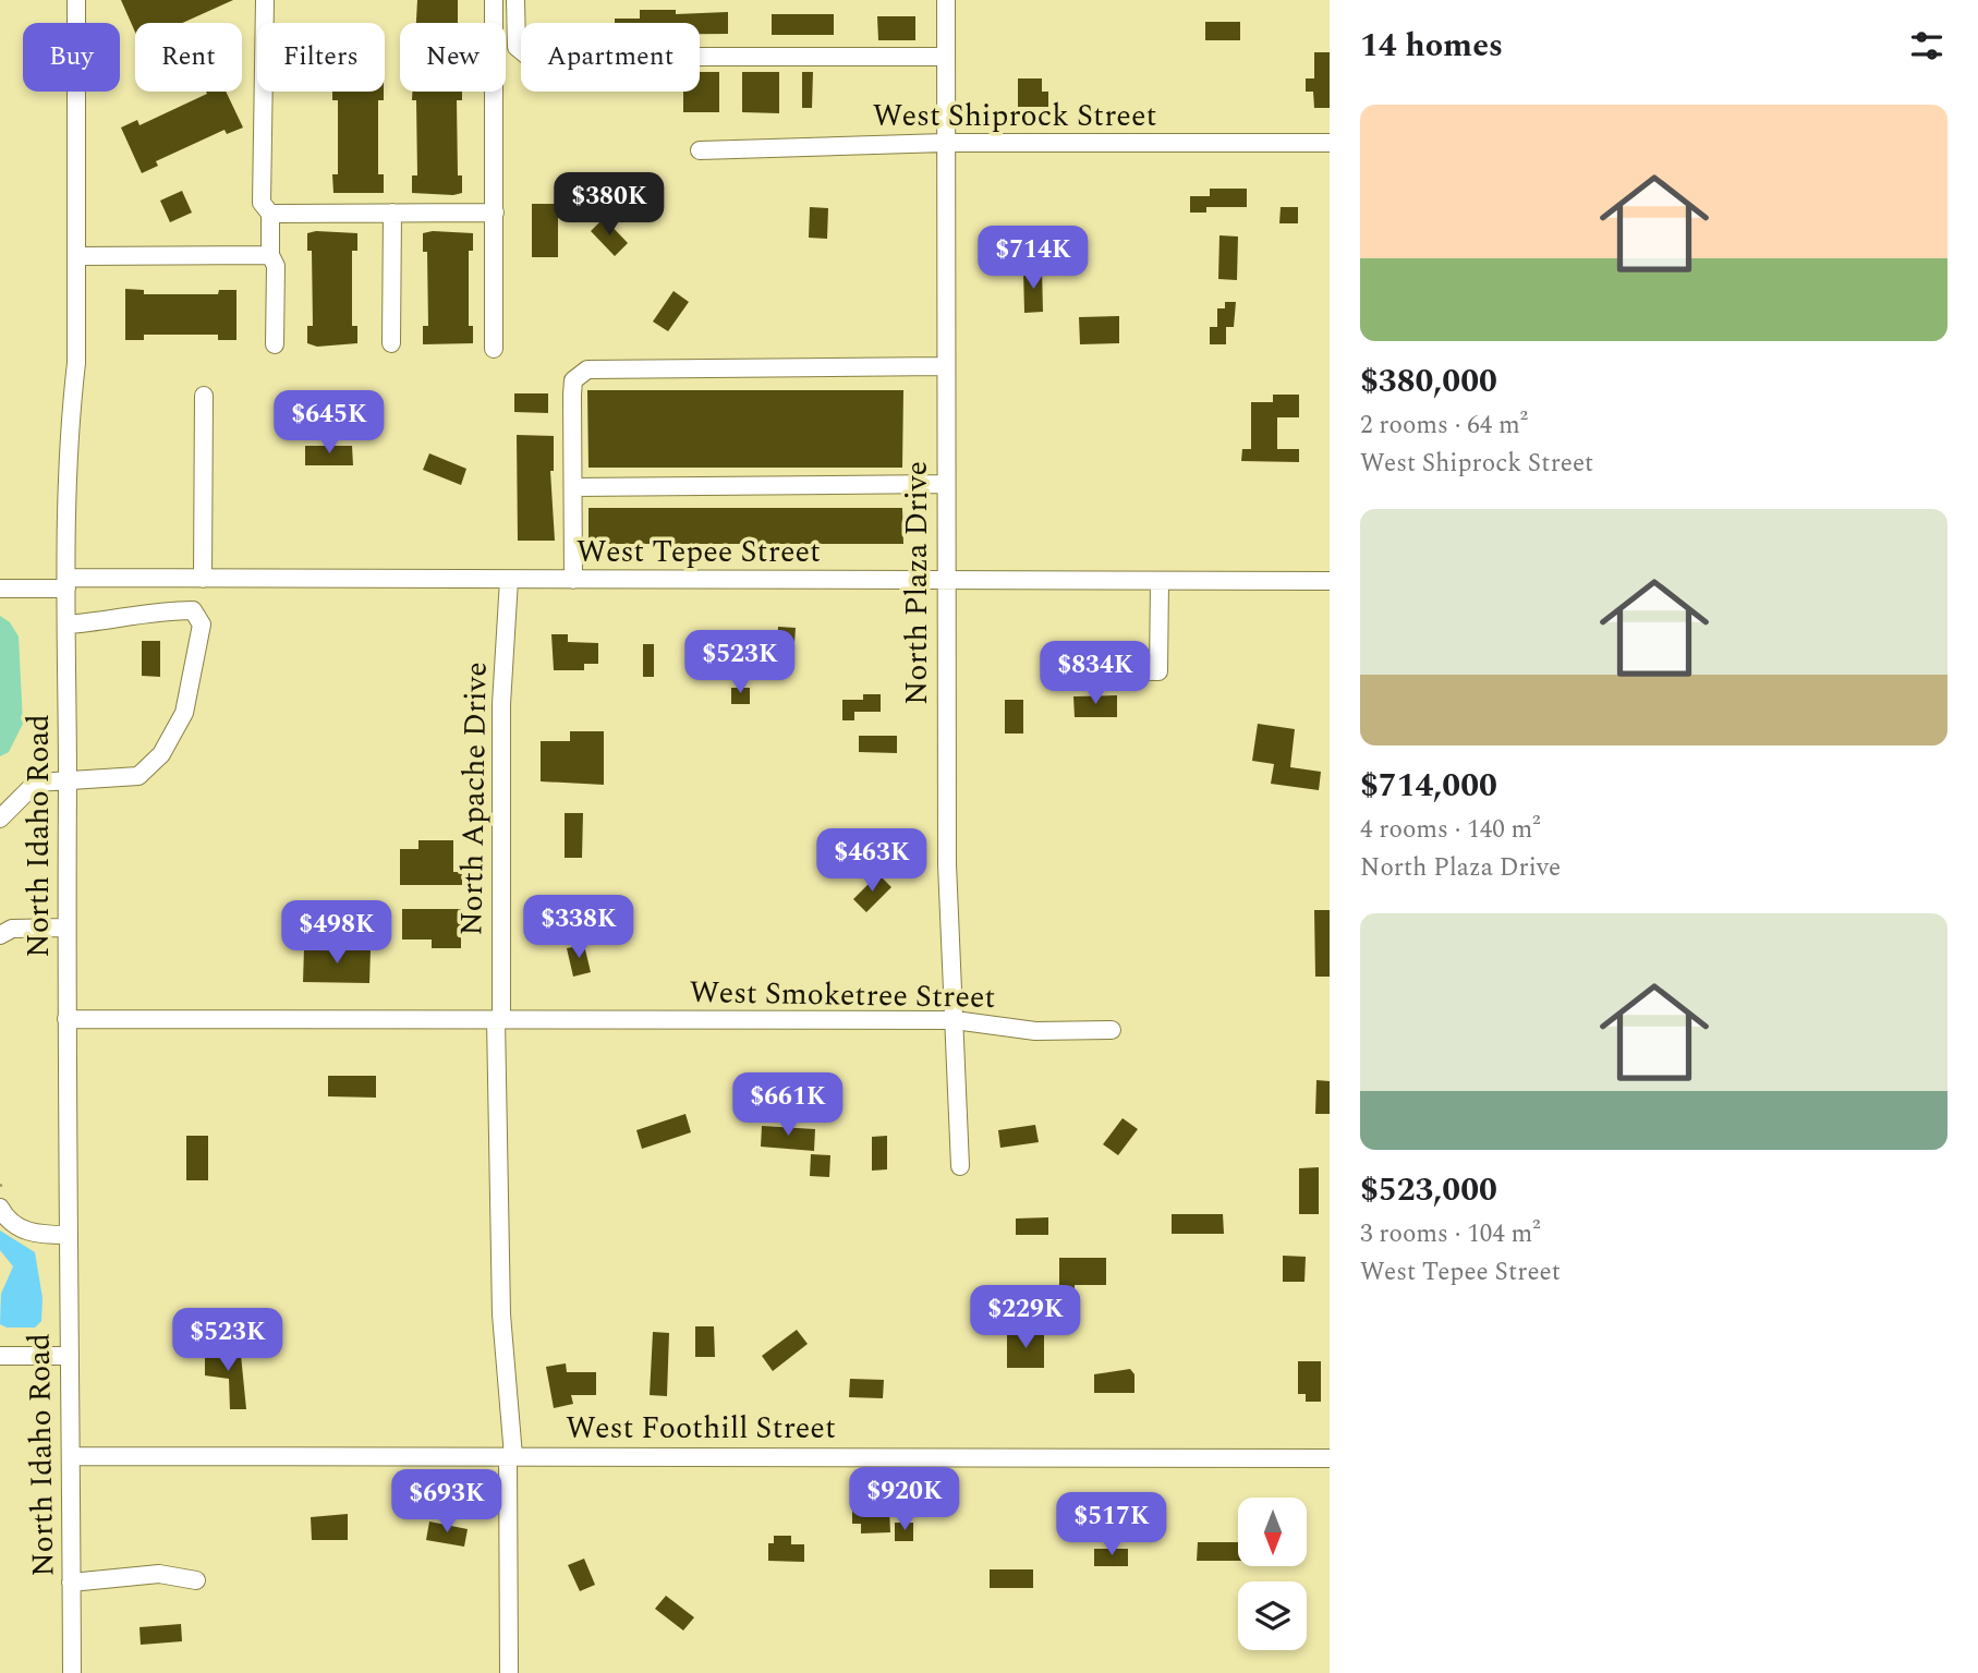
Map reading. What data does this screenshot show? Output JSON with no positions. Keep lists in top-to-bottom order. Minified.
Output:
{"streets":{"street":["West Shiprock Street","West Tepee Street","North Plaza Drive","North Apache Drive","North Idaho Road","West Smoketree Street","West Foothill Street"]},"crossings":[["West Shiprock Street","North Plaza Drive"],["West Tepee Street","North Plaza Drive"],["West Tepee Street","North Apache Drive"],["West Tepee Street","North Idaho Road"],["North Plaza Drive","West Smoketree Street"],["North Apache Drive","West Smoketree Street"],["North Apache Drive","West Foothill Street"],["North Idaho Road","West Smoketree Street"],["North Idaho Road","West Foothill Street"]],"north":"bottom","page":{"heading":"14 homes","chip":["Buy","Rent","Filters","New","Apartment"],"list":[{"name":"$380,000","note":"2 rooms · 64 m² · West Shiprock Street"},{"name":"$714,000","note":"4 rooms · 140 m² · North Plaza Drive"},{"name":"$523,000","note":"3 rooms · 104 m² · West Tepee Street"}],"price":["$380K","$714K","$645K","$523K","$834K","$463K","$338K","$498K","$661K","$229K","$523K","$920K","$693K","$517K"]}}
